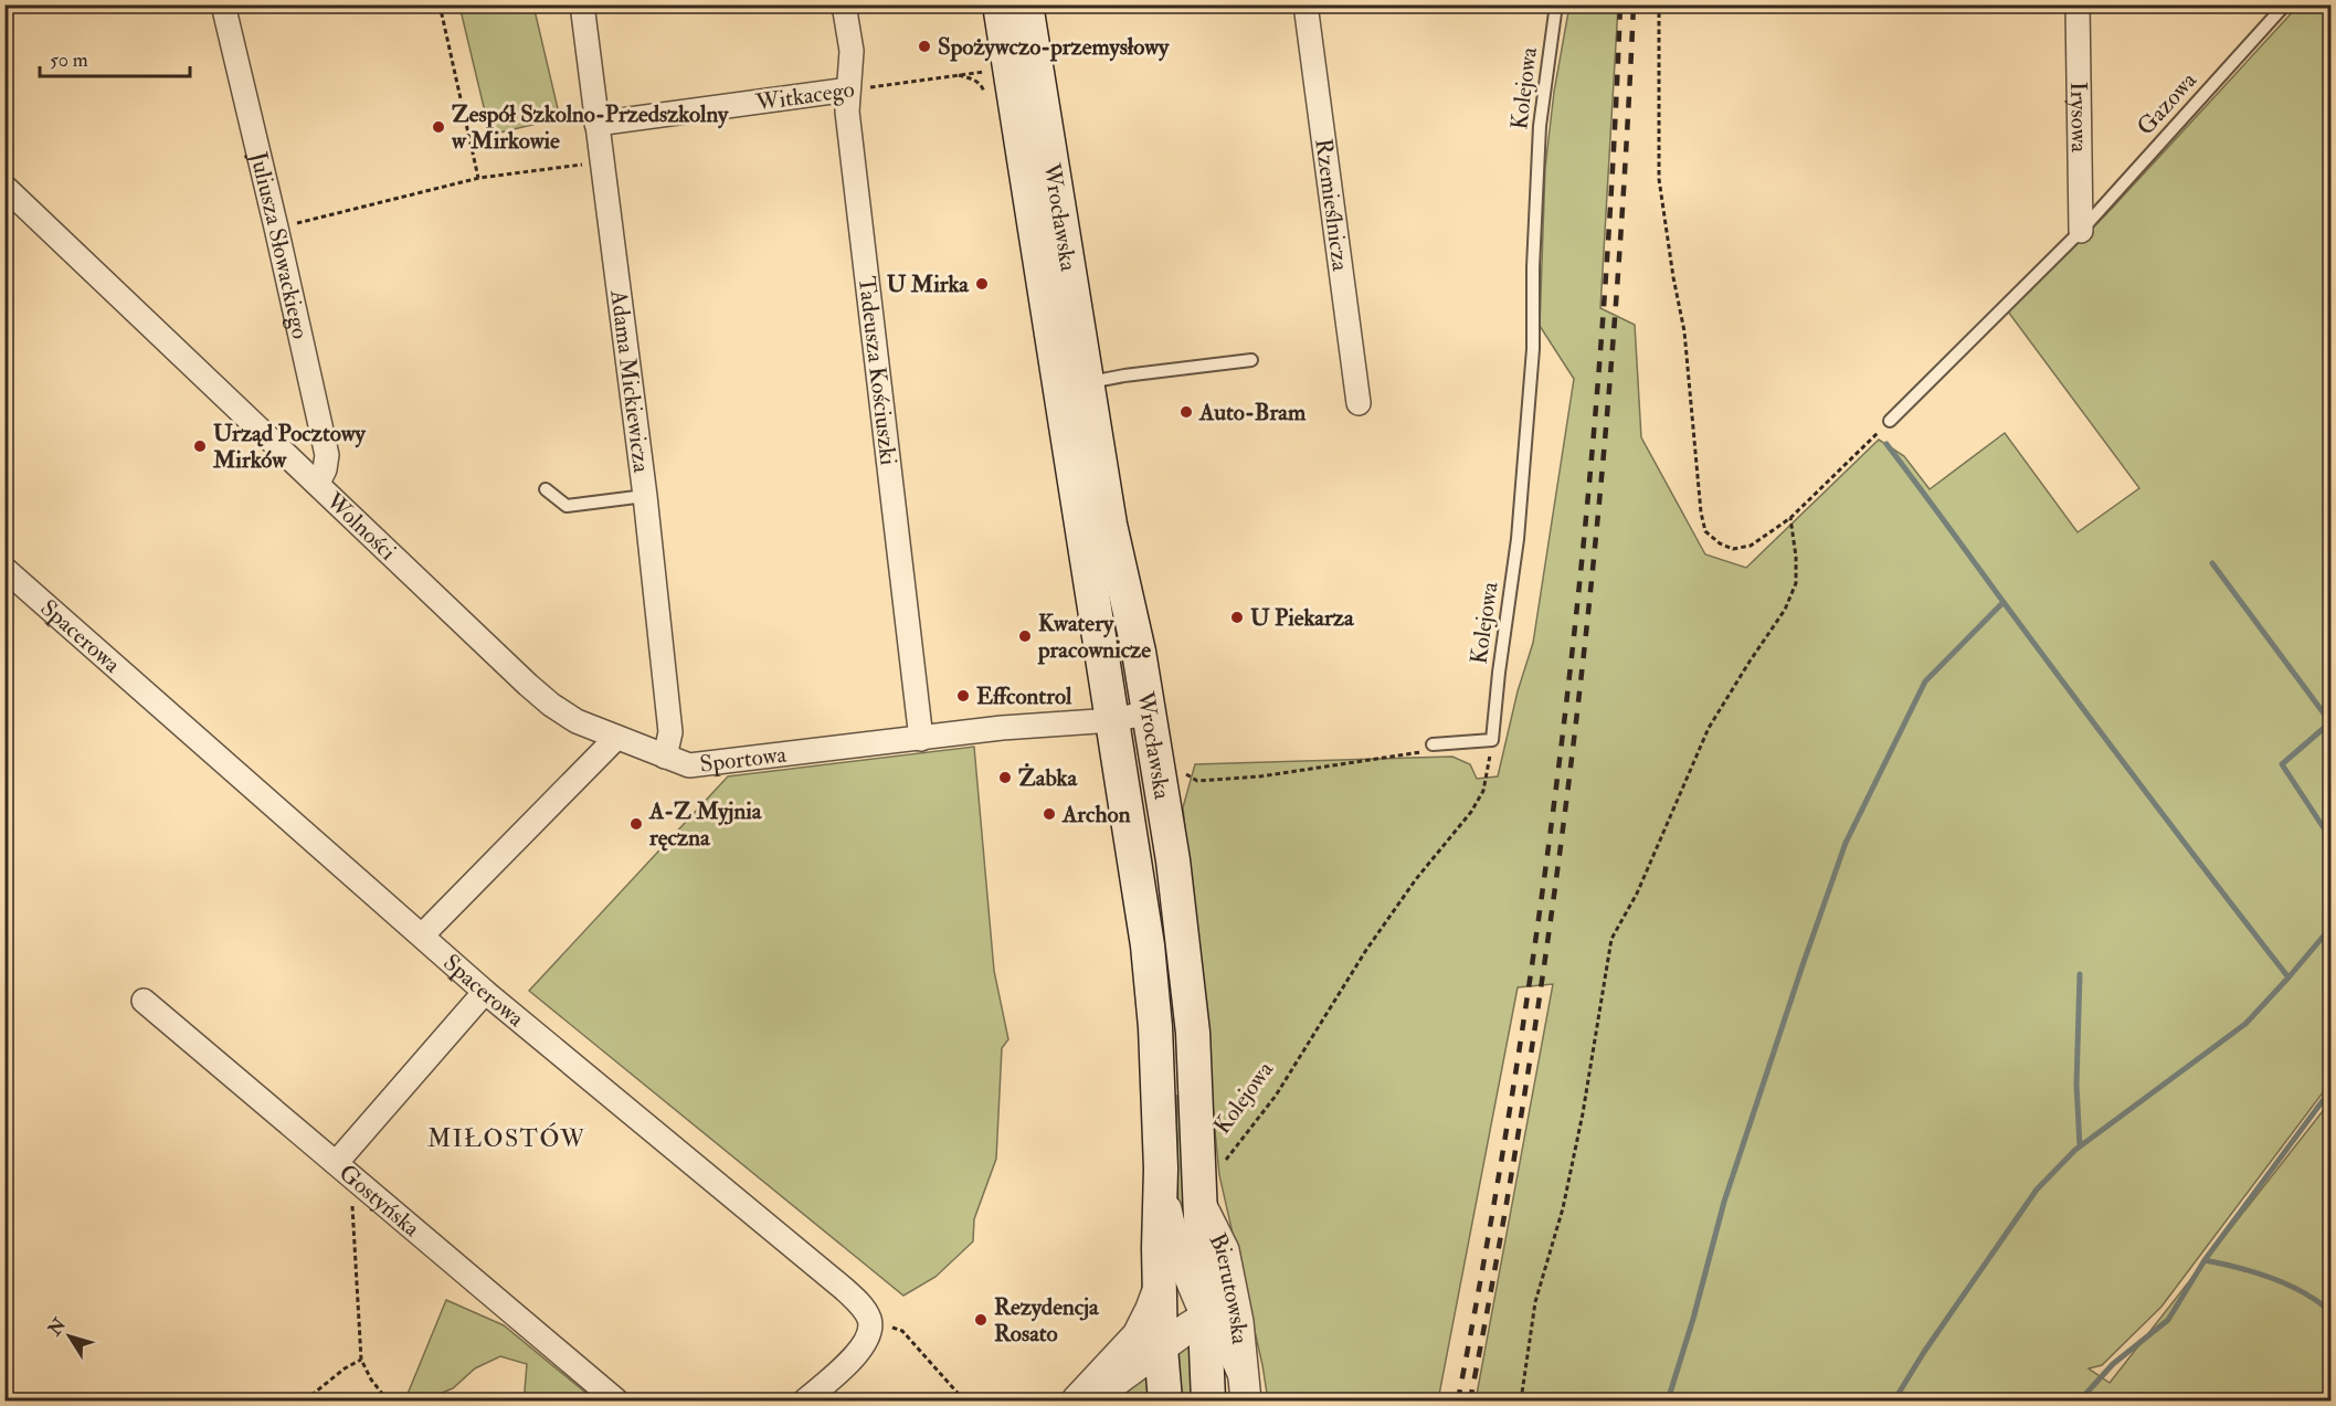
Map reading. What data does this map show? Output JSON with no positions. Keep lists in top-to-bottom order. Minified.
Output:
{"streets":{"main road":["Wrocławska"],"street":["Witkacego","Irysowa","Rzemieślnicza","Juliusza Słowackiego","Tadeusza Kościuszki","Adama Mickiewicza","Wolności","Spacerowa","Sportowa","Gostyńska","Bierutowska"],"lane":["Kolejowa","Gazowa"]},"crossings":[["Witkacego","Tadeusza Kościuszki"],["Witkacego","Adama Mickiewicza"],["Gazowa","Irysowa"],["Wrocławska","Sportowa"],["Wrocławska","Bierutowska"],["Juliusza Słowackiego","Wolności"],["Tadeusza Kościuszki","Sportowa"],["Adama Mickiewicza","Sportowa"],["Wolności","Sportowa"]],"districts":["MIŁOSTÓW"],"places":["Spożywczo-przemysłowy","Zespół Szkolno-Przedszkolny w Mirkowie","U Mirka","Auto-Bram","Urząd Pocztowy Mirków","U Piekarza","Kwatery pracownicze","Effcontrol","Żabka","Archon","A-Z Myjnia ręczna","Rezydencja Rosato"],"scale_bar":"50 m","north":"top left"}
